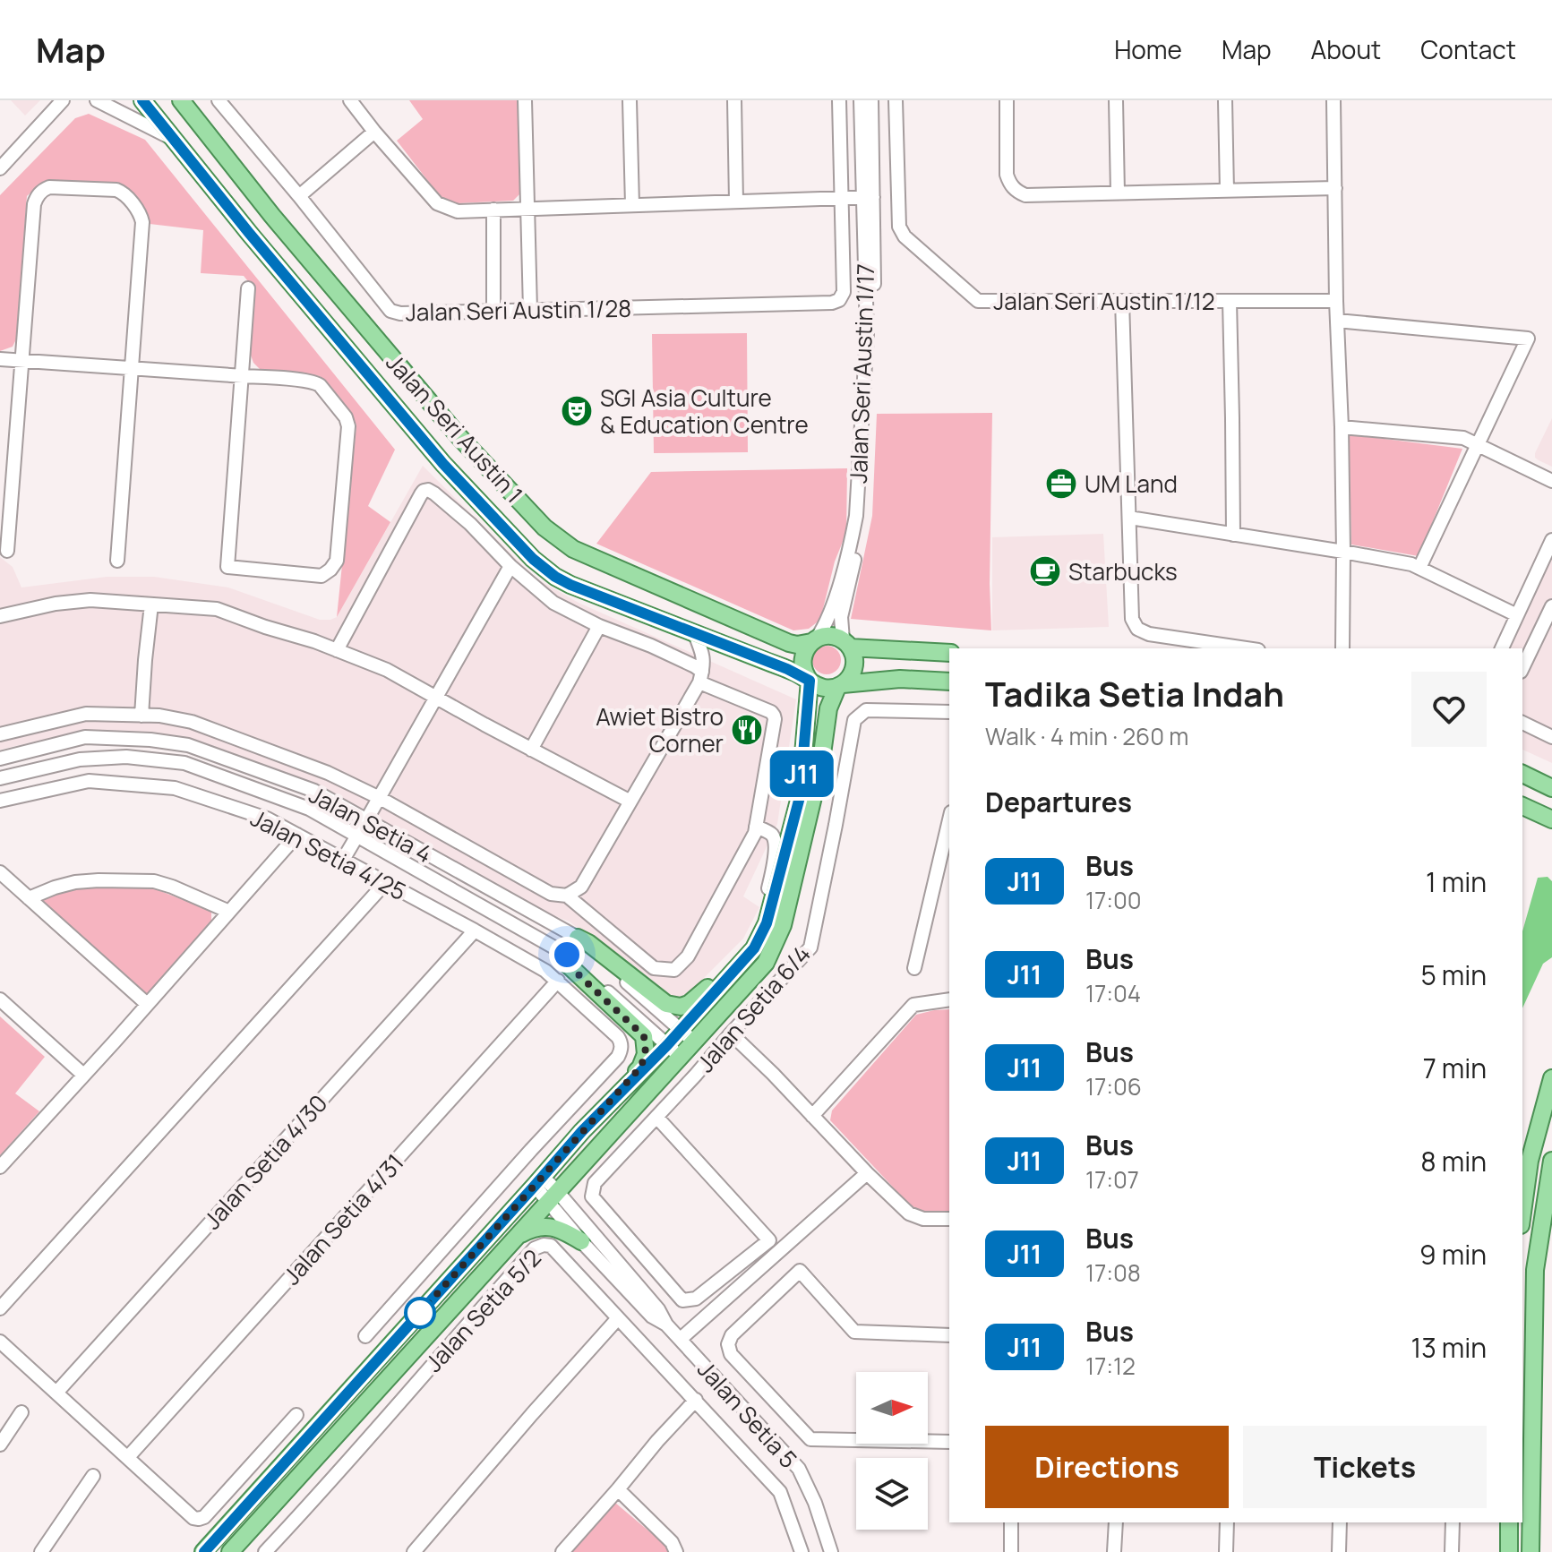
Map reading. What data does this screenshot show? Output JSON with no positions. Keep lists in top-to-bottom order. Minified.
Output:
{"streets":{"main road":["Jalan Seri Austin 1"],"street":["Jalan Seri Austin 1/12","Jalan Seri Austin 1/28","Jalan Seri Austin 1/17","Jalan Setia 4","Jalan Setia 4/25","Jalan Setia 6/4","Jalan Setia 4/30","Jalan Setia 4/31","Jalan Setia 5/2","Jalan Setia 5"]},"crossings":[["Jalan Seri Austin 1/17","Jalan Seri Austin 1"],["Jalan Setia 4/25","Jalan Setia 4/30"],["Jalan Setia 4/25","Jalan Setia 4/31"]],"places":{"theatre":["SGI Asia Culture & Education Centre"],"office":["UM Land"],"cafe":["Starbucks"],"restaurant":["Awiet Bistro Corner"]},"lines":["bus line J11"],"north":"right","page":{"header":"Map","nav":["Home","Map","About","Contact"],"on_map":"J11","heading":[["Tadika Setia Indah","Walk · 4 min · 260 m"],"Departures"],"list":[{"mark":"J11","name":"Bus","note":"17:00","value":"1 min"},{"mark":"J11","name":"Bus","note":"17:04","value":"5 min"},{"mark":"J11","name":"Bus","note":"17:06","value":"7 min"},{"mark":"J11","name":"Bus","note":"17:07","value":"8 min"},{"mark":"J11","name":"Bus","note":"17:08","value":"9 min"},{"mark":"J11","name":"Bus","note":"17:12","value":"13 min"}],"buttons":["Directions","Tickets"]}}
